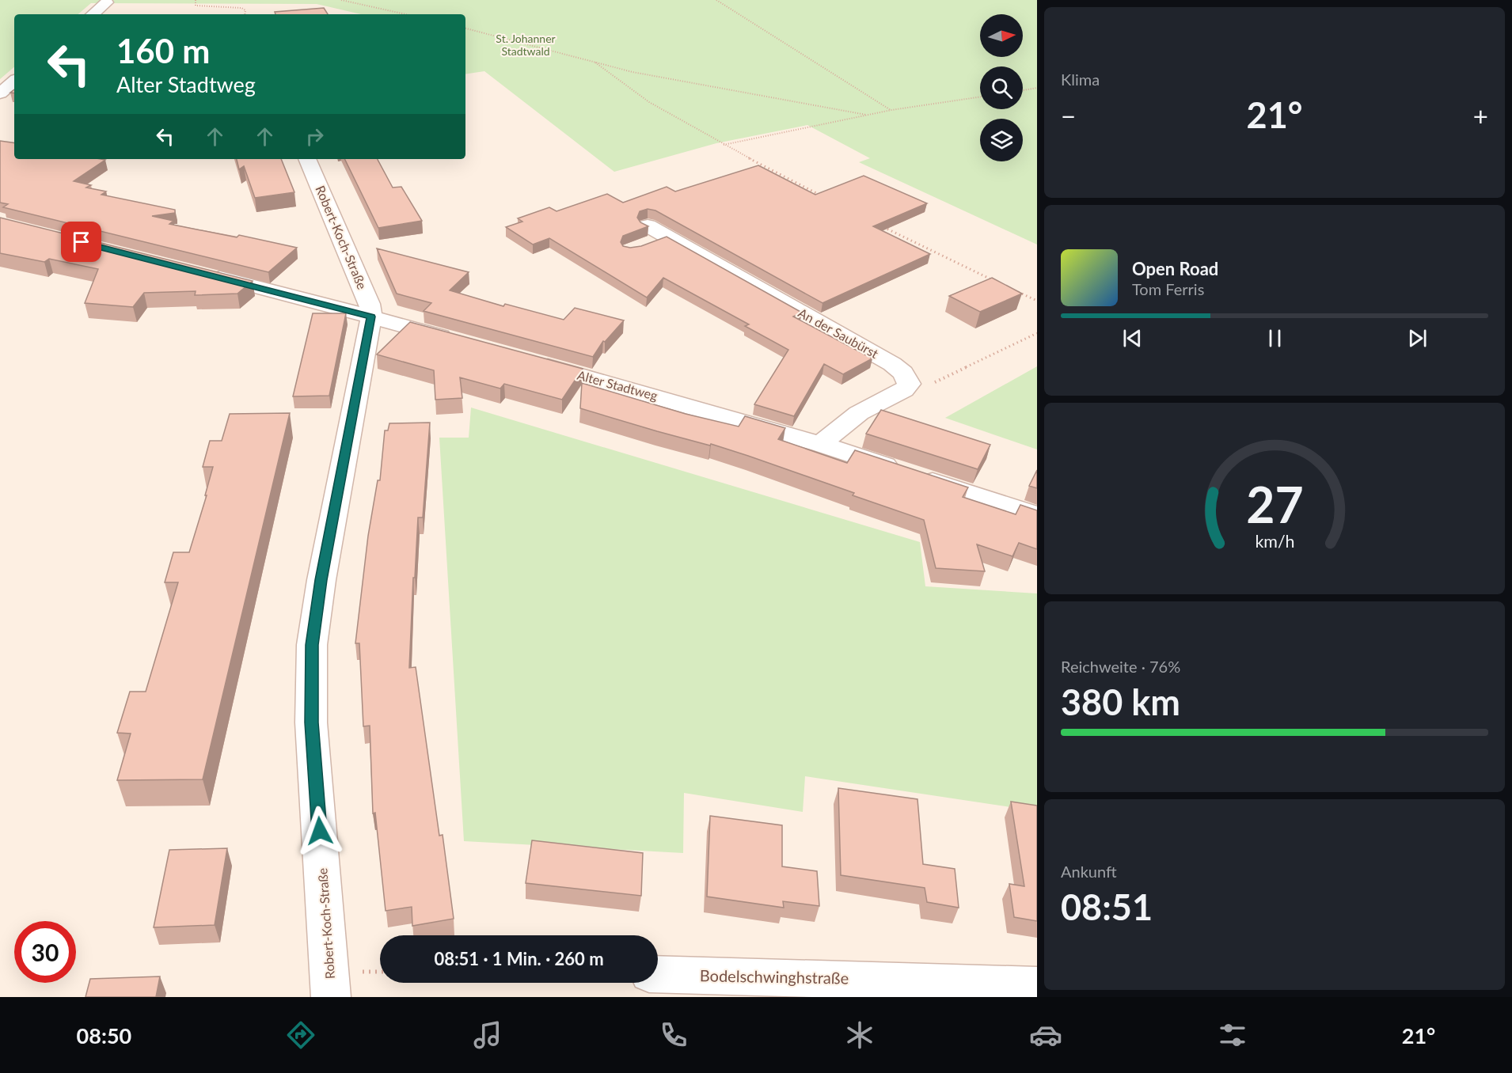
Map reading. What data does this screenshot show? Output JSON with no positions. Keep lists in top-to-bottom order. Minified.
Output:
{"streets":{"street":["Robert-Koch-Straße","An der Saubürst","Alter Stadtweg","Bodelschwinghstraße"]},"parks":["St. Johanner Stadtwald"],"north":"right","page":{"tile":["Klima",["Reichweite · 76%","380 km"],["Ankunft","08:51"]],"turn":["160 m","Alter Stadtweg"],"heat":["−","21°","+"],"song":["Open Road","Tom Ferris"],"limit":"30","trip":"08:51 · 1 Min. · 260 m","tabs":["08:50","21°"],"gauge":["27","km/h"]}}
